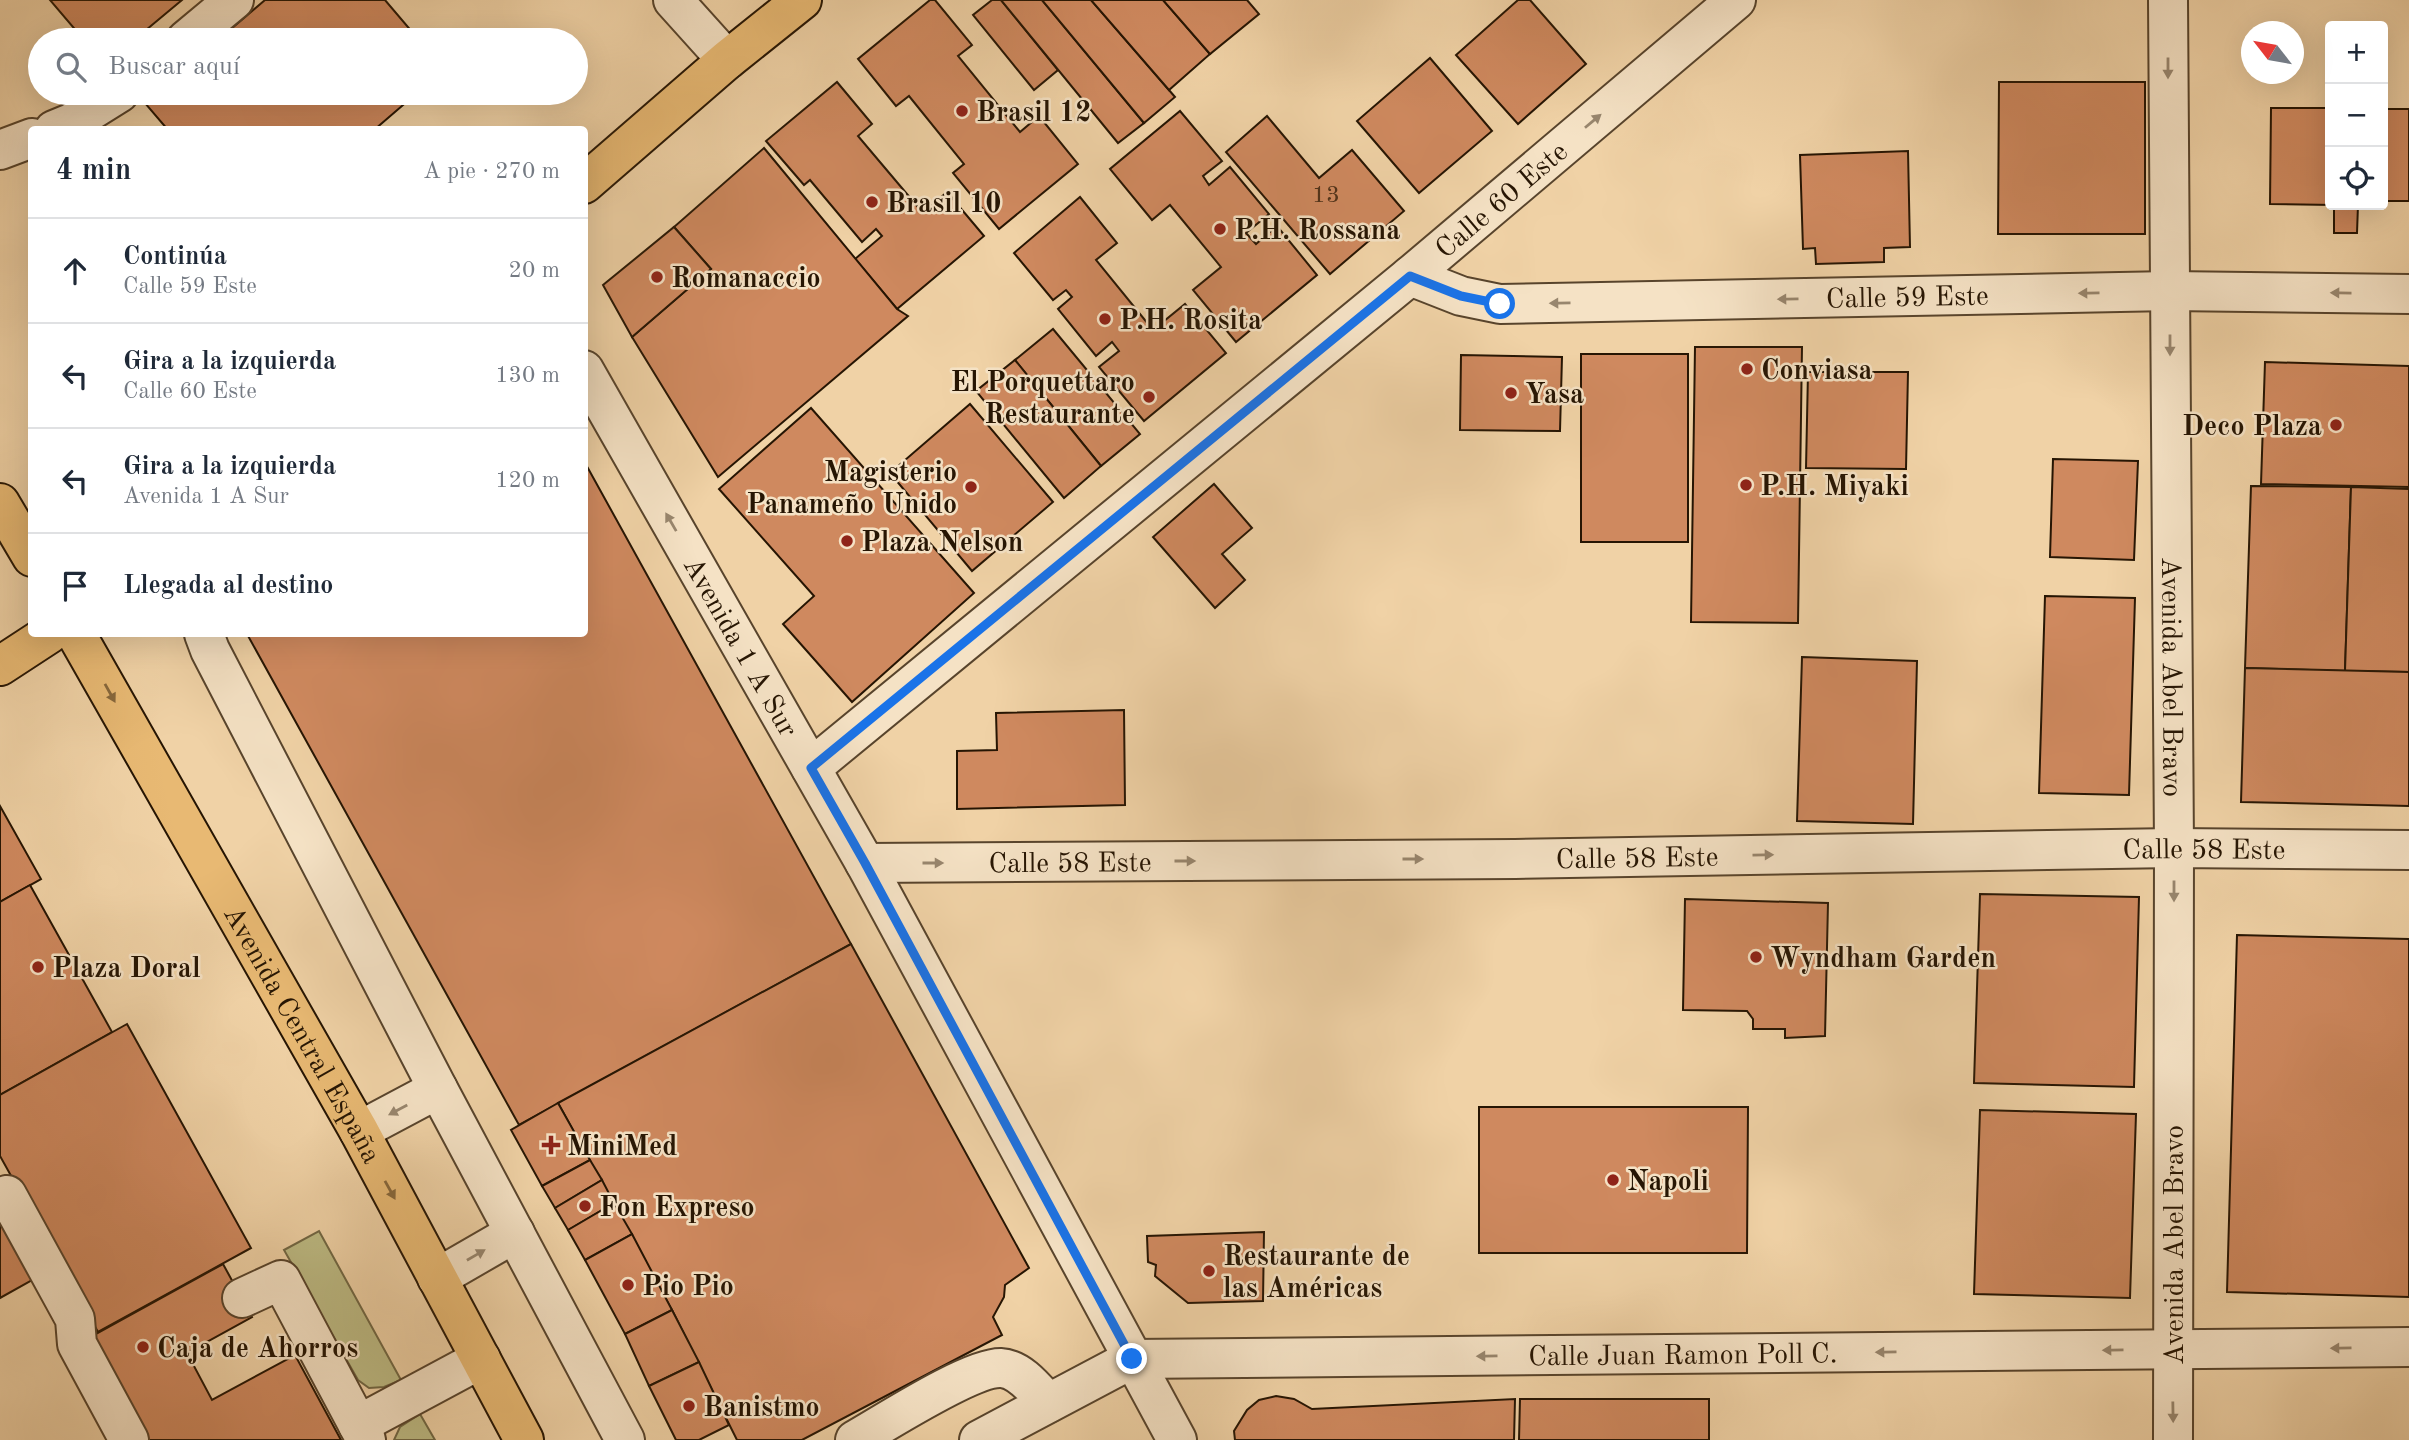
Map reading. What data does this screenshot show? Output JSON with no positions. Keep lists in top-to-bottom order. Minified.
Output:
{"streets":{"main road":["Avenida Central España"],"street":["Calle 60 Este","Calle 59 Este","Avenida 1 A Sur","Avenida Abel Bravo","Calle 58 Este","Calle Juan Ramon Poll C."]},"crossings":[["Calle 60 Este","Calle 59 Este"],["Calle 60 Este","Avenida 1 A Sur"],["Calle 59 Este","Avenida Abel Bravo"],["Avenida 1 A Sur","Calle 58 Este"],["Avenida 1 A Sur","Calle Juan Ramon Poll C."],["Avenida Abel Bravo","Calle 58 Este"],["Avenida Abel Bravo","Calle Juan Ramon Poll C."]],"one_way":["Calle 60 Este","Calle 59 Este","Avenida 1 A Sur","Avenida Abel Bravo","Calle 58 Este","Avenida Central España","Calle Juan Ramon Poll C."],"places":{"other":["Brasil 12","Brasil 10","P.H. Rossana","Romanaccio","P.H. Rosita","Conviasa","Yasa","El Porquettaro Restaurante","Deco Plaza","P.H. Miyaki","Magisterio Panameño Unido","Plaza Nelson","Wyndham Garden","Plaza Doral","Napoli","Fon Expreso","Restaurante de las Américas","Pio Pio","Caja de Ahorros","Banistmo"],"health":["MiniMed"]},"house_numbers":["13"],"north":"top left","page":{"map_buttons":["+","−"],"search":"Buscar aquí","heading":["4 min","A pie · 270 m"],"list":[["Continúa","Calle 59 Este","20 m"],["Gira a la izquierda","Calle 60 Este","130 m"],["Gira a la izquierda","Avenida 1 A Sur","120 m"],"Llegada al destino"]}}
